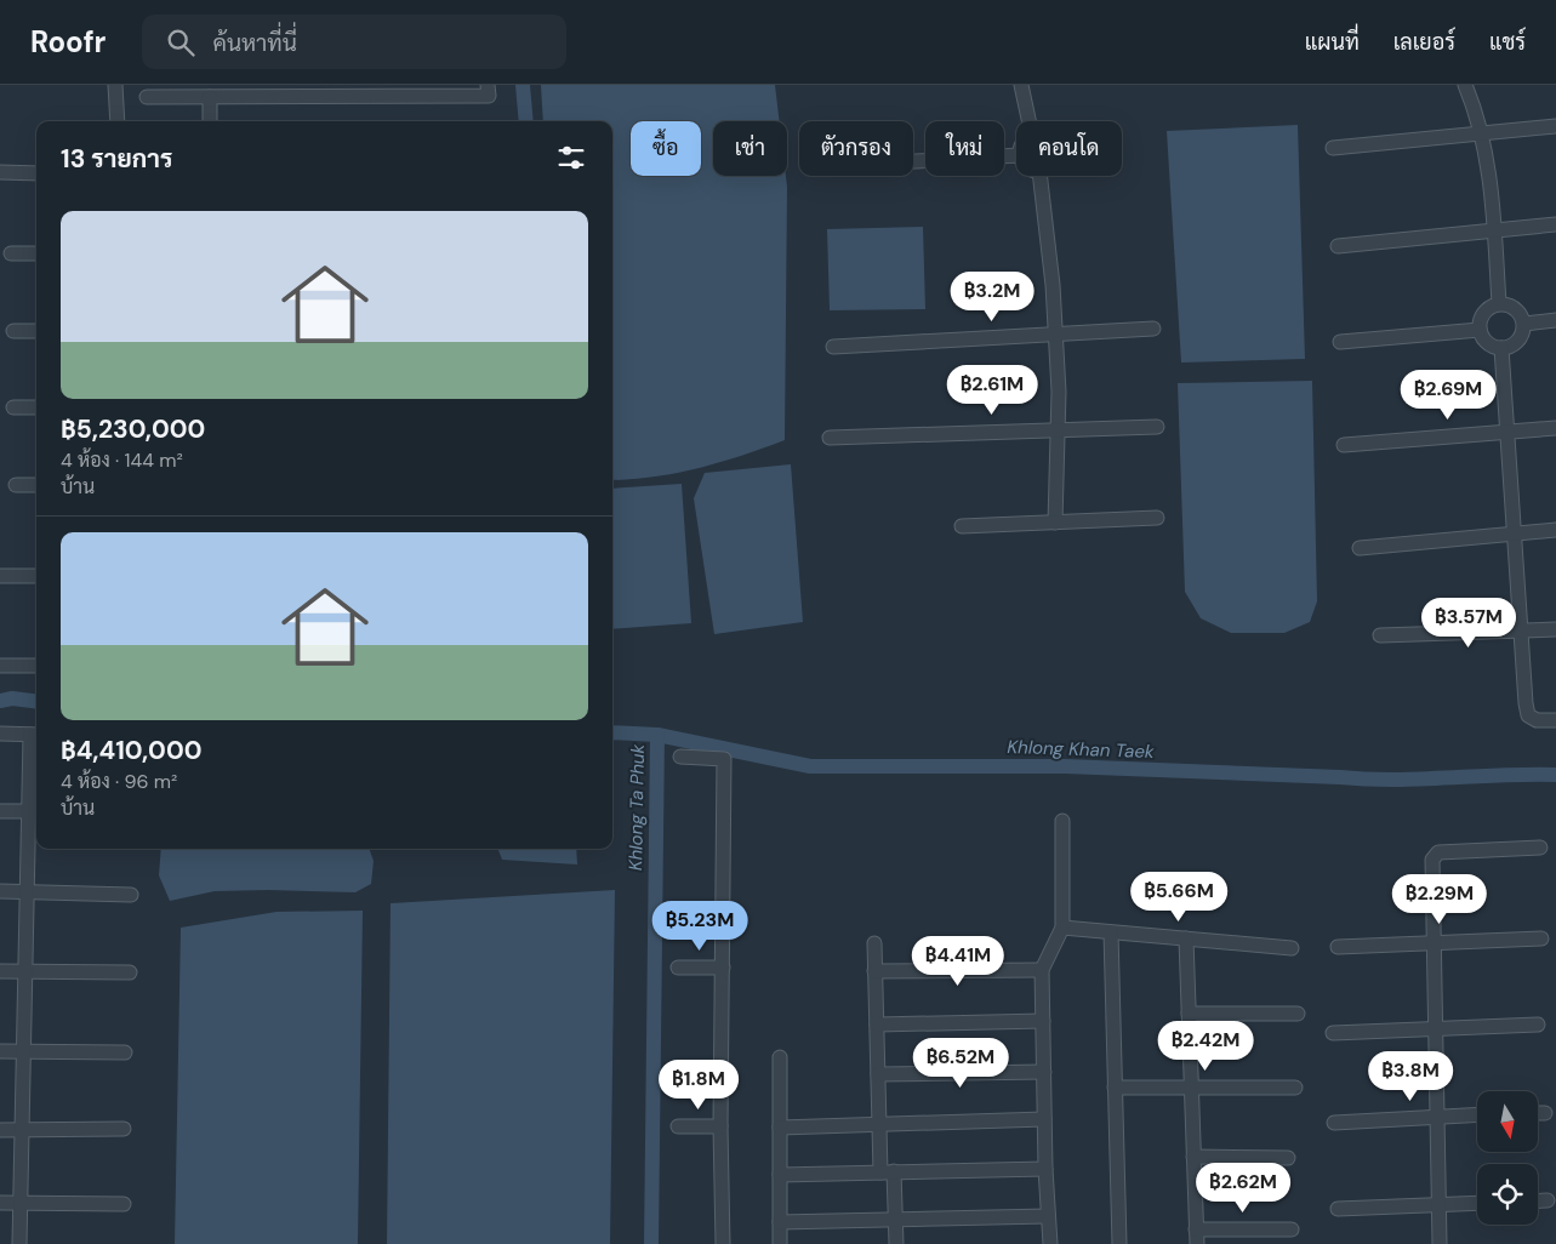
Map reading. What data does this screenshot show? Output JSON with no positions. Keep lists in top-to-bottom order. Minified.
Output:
{"water":["Khlong Khan Taek","Khlong Ta Phuk"],"north":"bottom","page":{"header":"Roofr","search":"ค้นหาที่นี่","nav":["แผนที่","เลเยอร์","แชร์"],"chip":["ซื้อ","เช่า","ตัวกรอง","ใหม่","คอนโด"],"heading":"13 รายการ","list":[{"name":"฿5,230,000","note":"4 ห้อง · 144 m² · บ้าน"},{"name":"฿4,410,000","note":"4 ห้อง · 96 m² · บ้าน"}],"price":["฿3.2M","฿2.61M","฿2.69M","฿3.57M","฿5.66M","฿2.29M","฿5.23M","฿4.41M","฿2.42M","฿6.52M","฿3.8M","฿1.8M","฿2.62M"]}}
